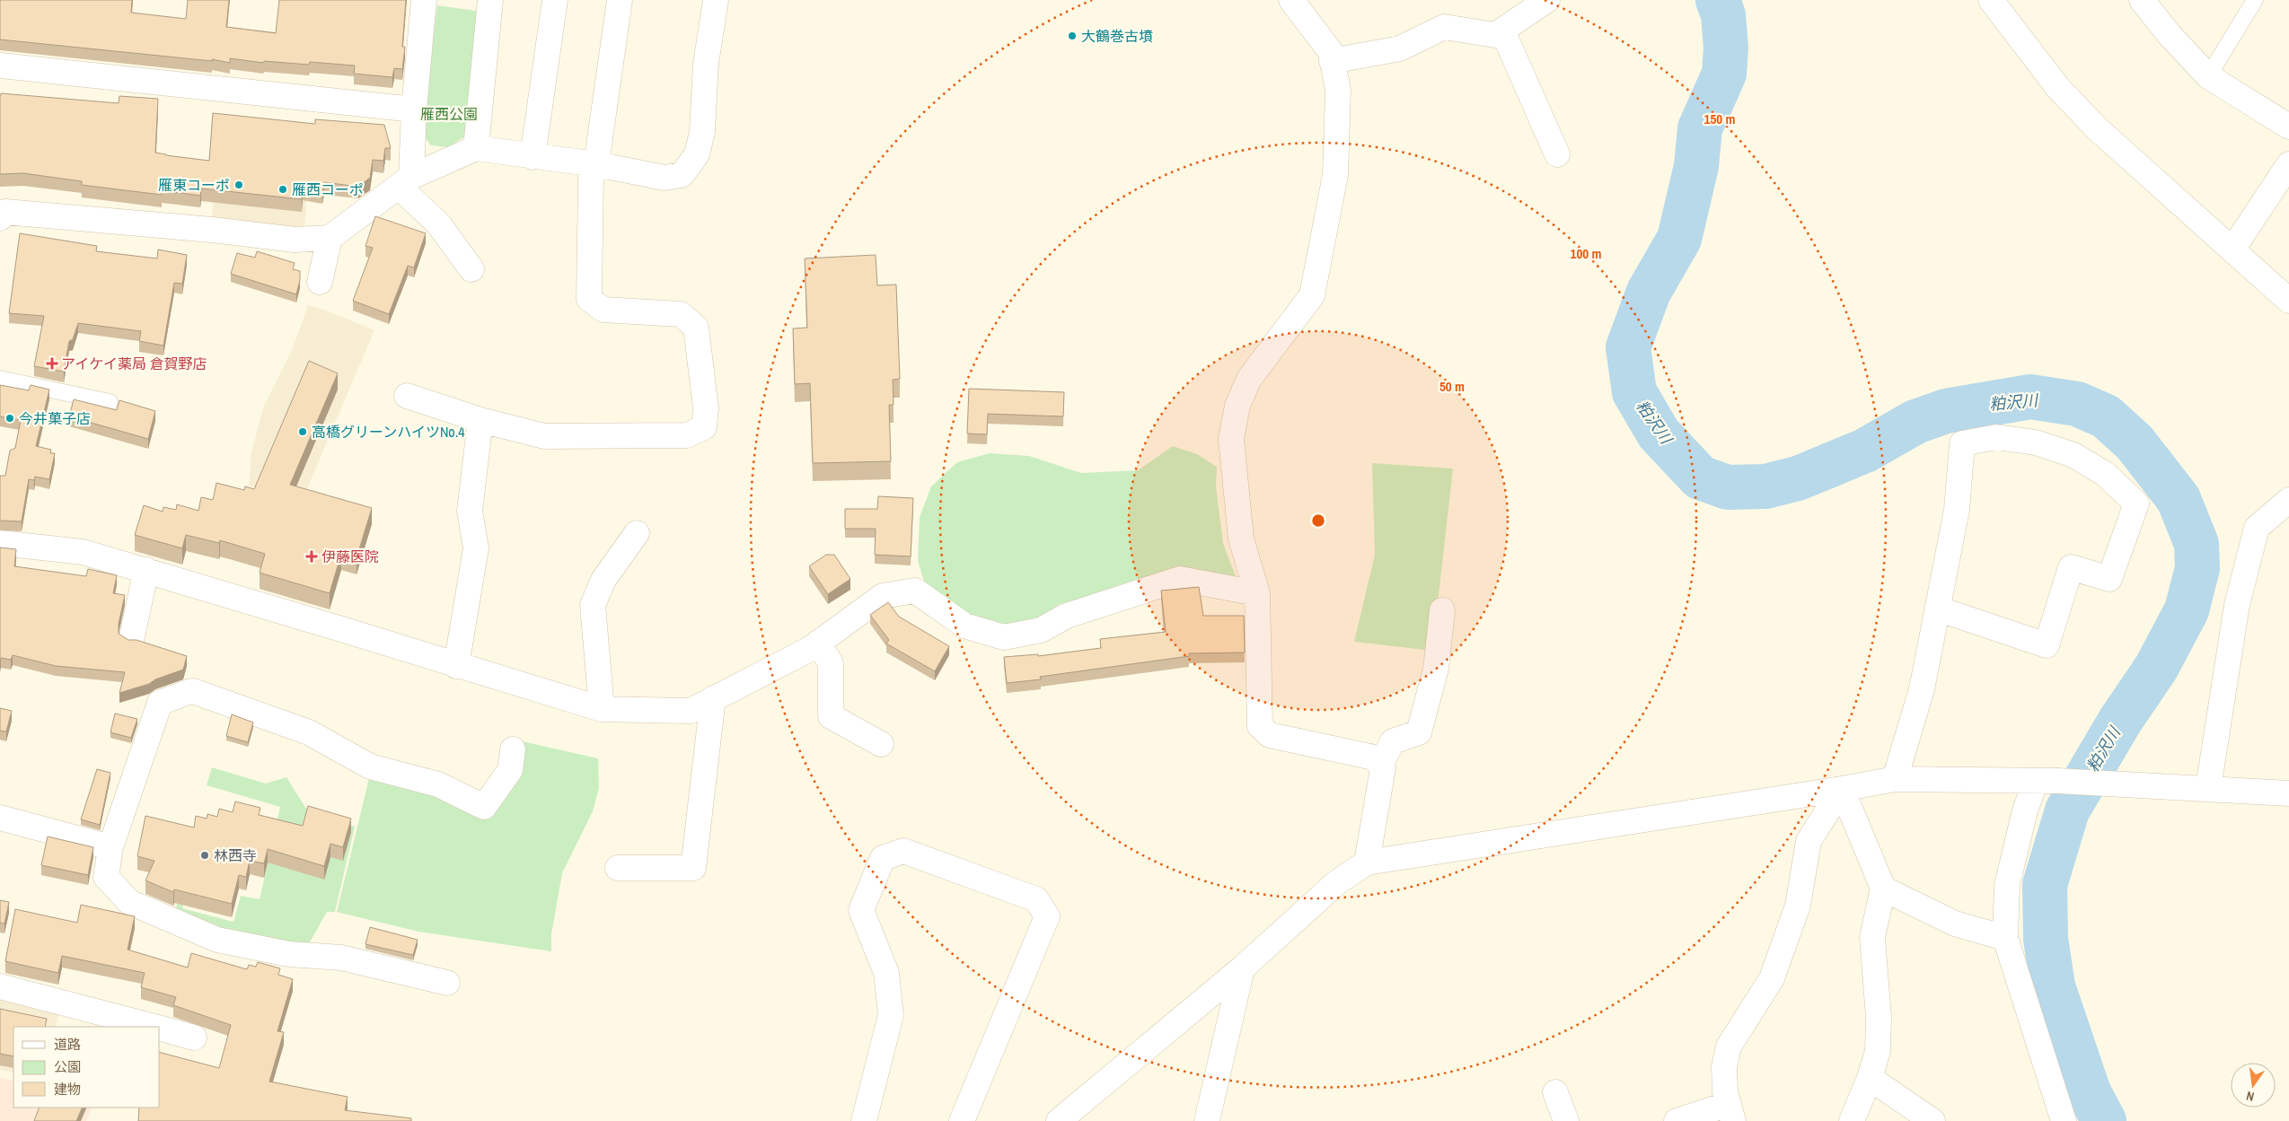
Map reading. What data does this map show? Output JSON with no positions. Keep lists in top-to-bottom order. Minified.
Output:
{"water":["粕沢川"],"parks":["雁西公園"],"places":{"other":["大鶴巻古墳","雁東コーポ","雁西コーポ","今井菓子店","高橋グリーンハイツNo.4","林西寺"],"health":["アイケイ薬局 倉賀野店","伊藤医院"]},"legend":["道路","公園","建物"],"north":"bottom","rings":["150 m","100 m","50 m"]}
